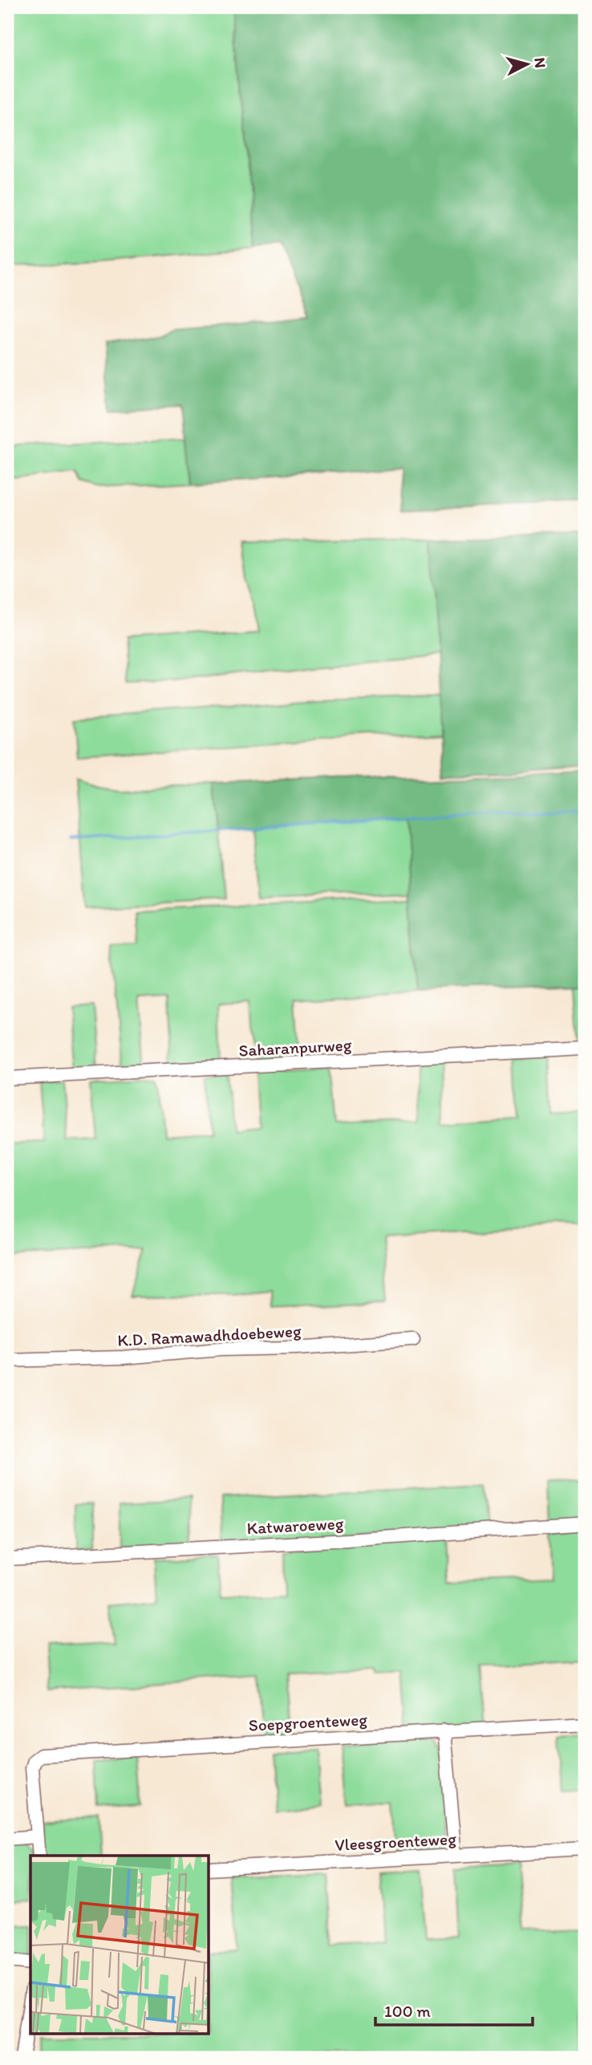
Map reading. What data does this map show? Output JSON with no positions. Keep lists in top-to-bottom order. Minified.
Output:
{"streets":{"street":["Saharanpurweg","K.D. Ramawadhdoebeweg","Katwaroeweg","Soepgroenteweg","Vleesgroenteweg"]},"scale_bar":"100 m","north":"right"}
